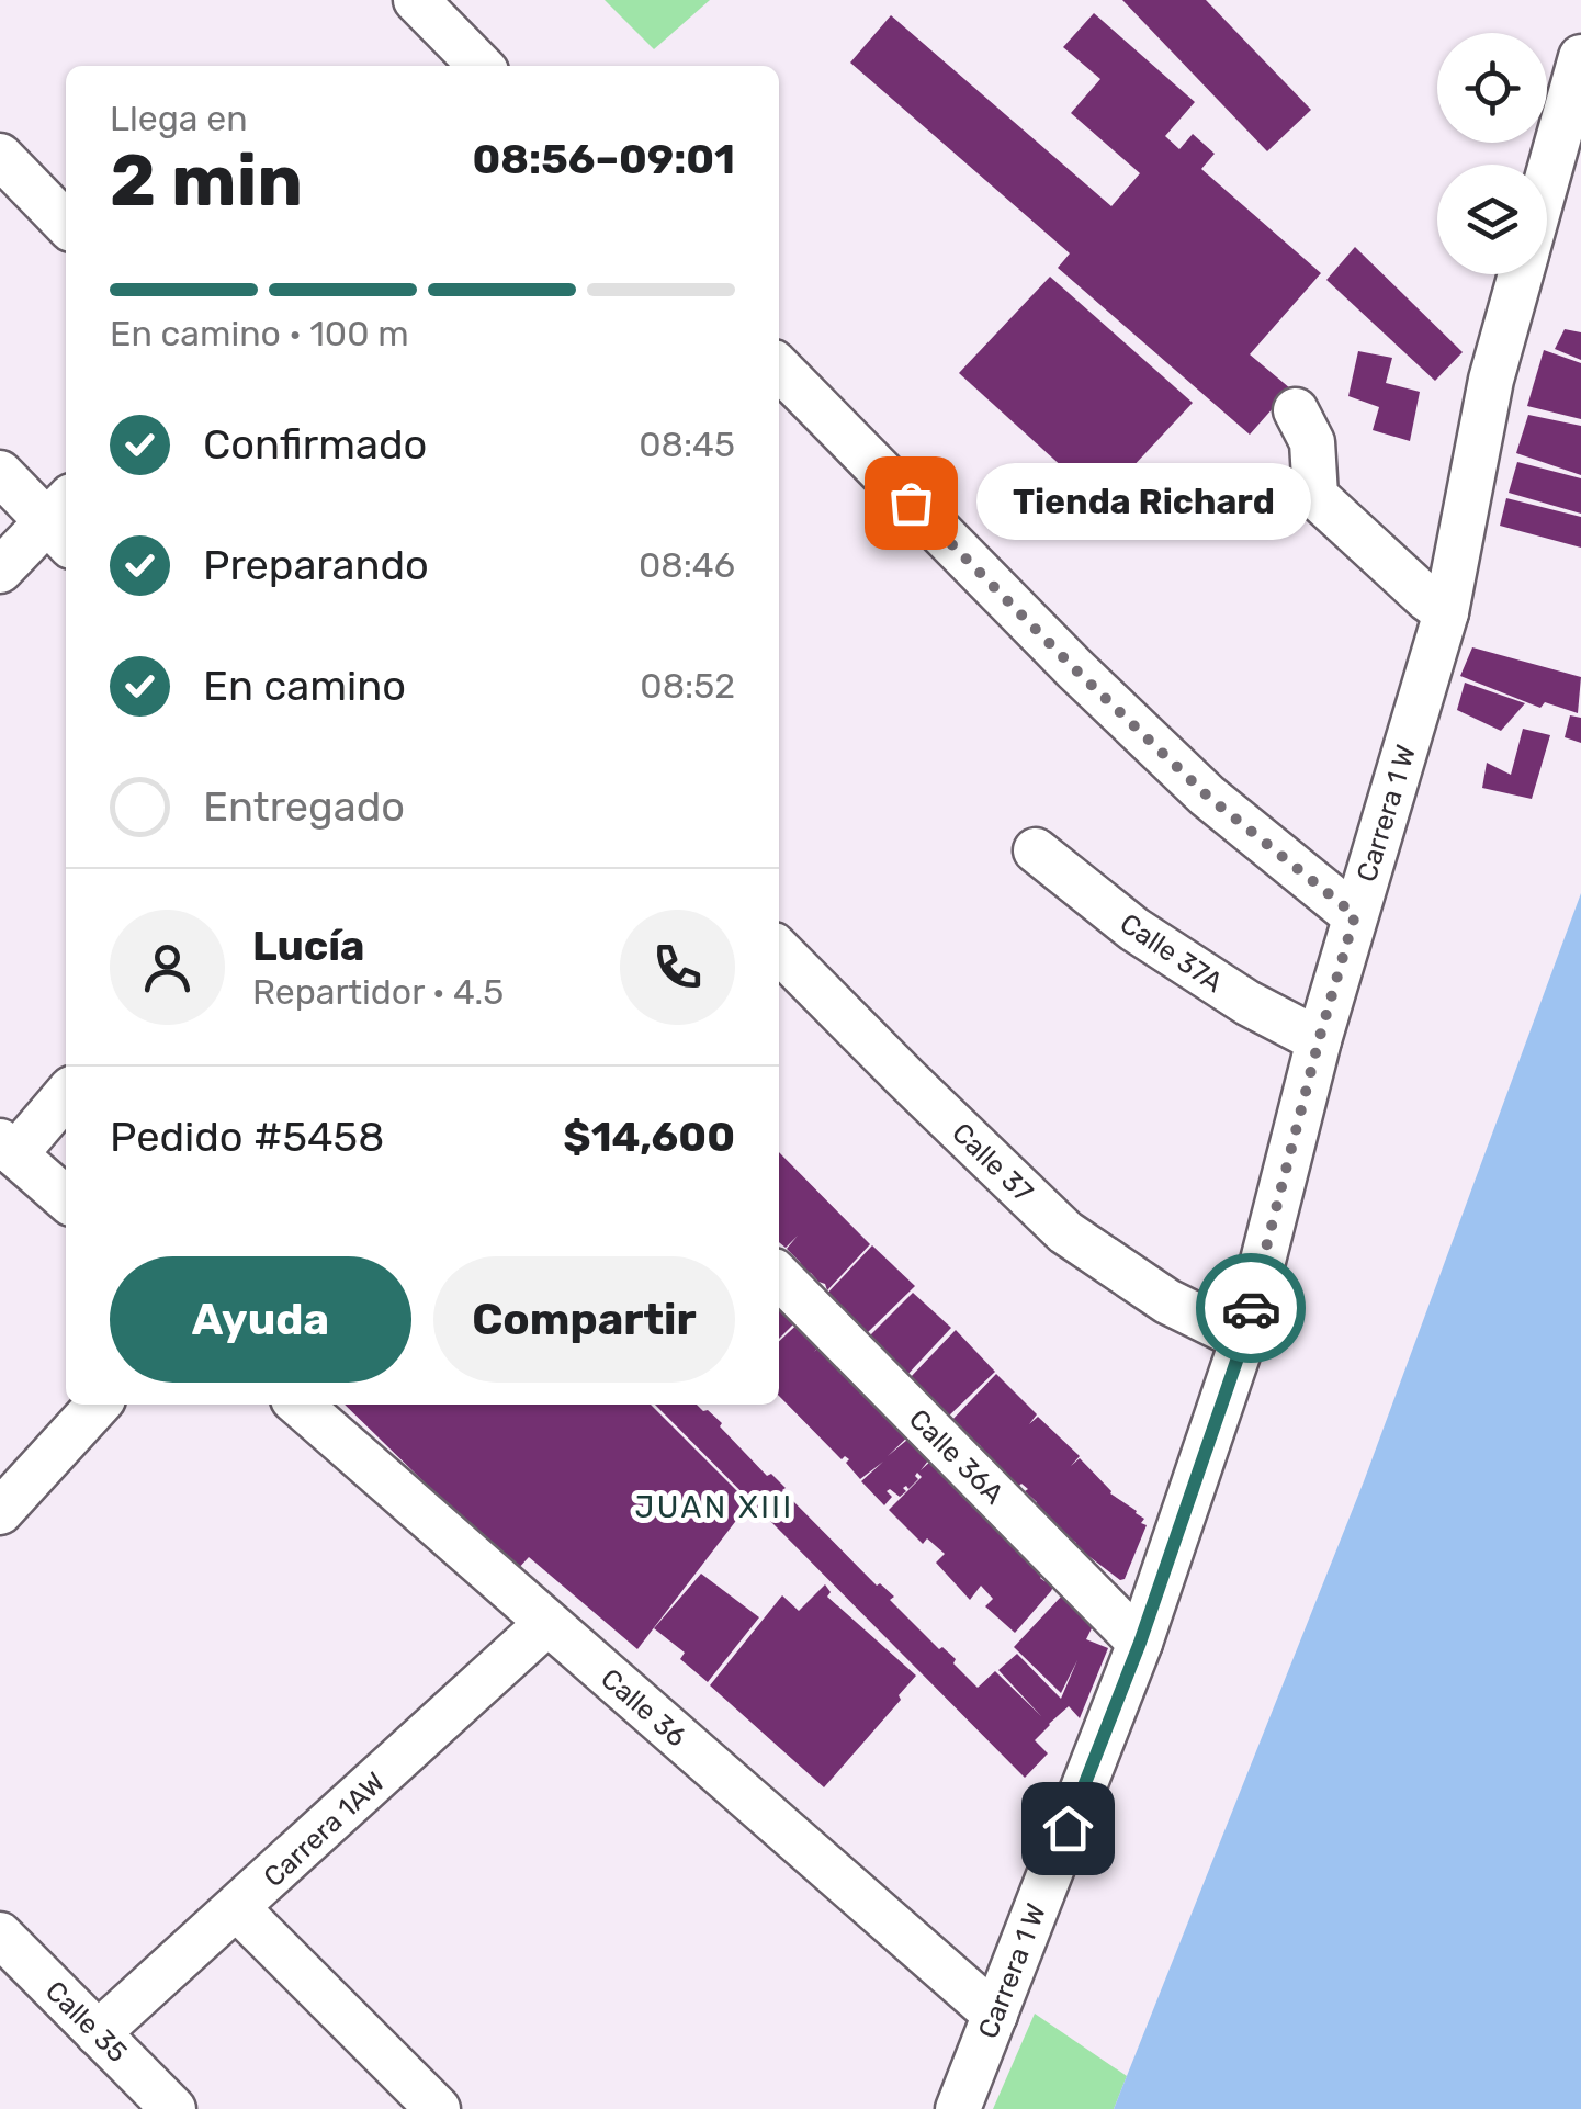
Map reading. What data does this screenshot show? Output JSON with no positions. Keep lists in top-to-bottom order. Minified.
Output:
{"streets":{"street":["Carrera 1 W","Calle 37A","Calle 37","Calle 36A","Calle 36","Carrera 1AW","Calle 35"]},"crossings":[["Carrera 1 W","Calle 37A"],["Carrera 1 W","Calle 37"],["Carrera 1 W","Calle 36A"],["Carrera 1 W","Calle 36"],["Calle 36","Carrera 1AW"],["Carrera 1AW","Calle 35"]],"districts":["JUAN XIII"],"places":["Tienda Richard"],"page":{"heading":["2 min","Llega en","08:56–09:01"],"panel":["Lucía","Repartidor · 4.5","Pedido #5458","$14,600"],"bar":"En camino · 100 m","list":[["Confirmado","08:45"],["Preparando","08:46"],["En camino","08:52"],"Entregado"],"bubble":"Tienda Richard","buttons":["Ayuda","Compartir"]}}
